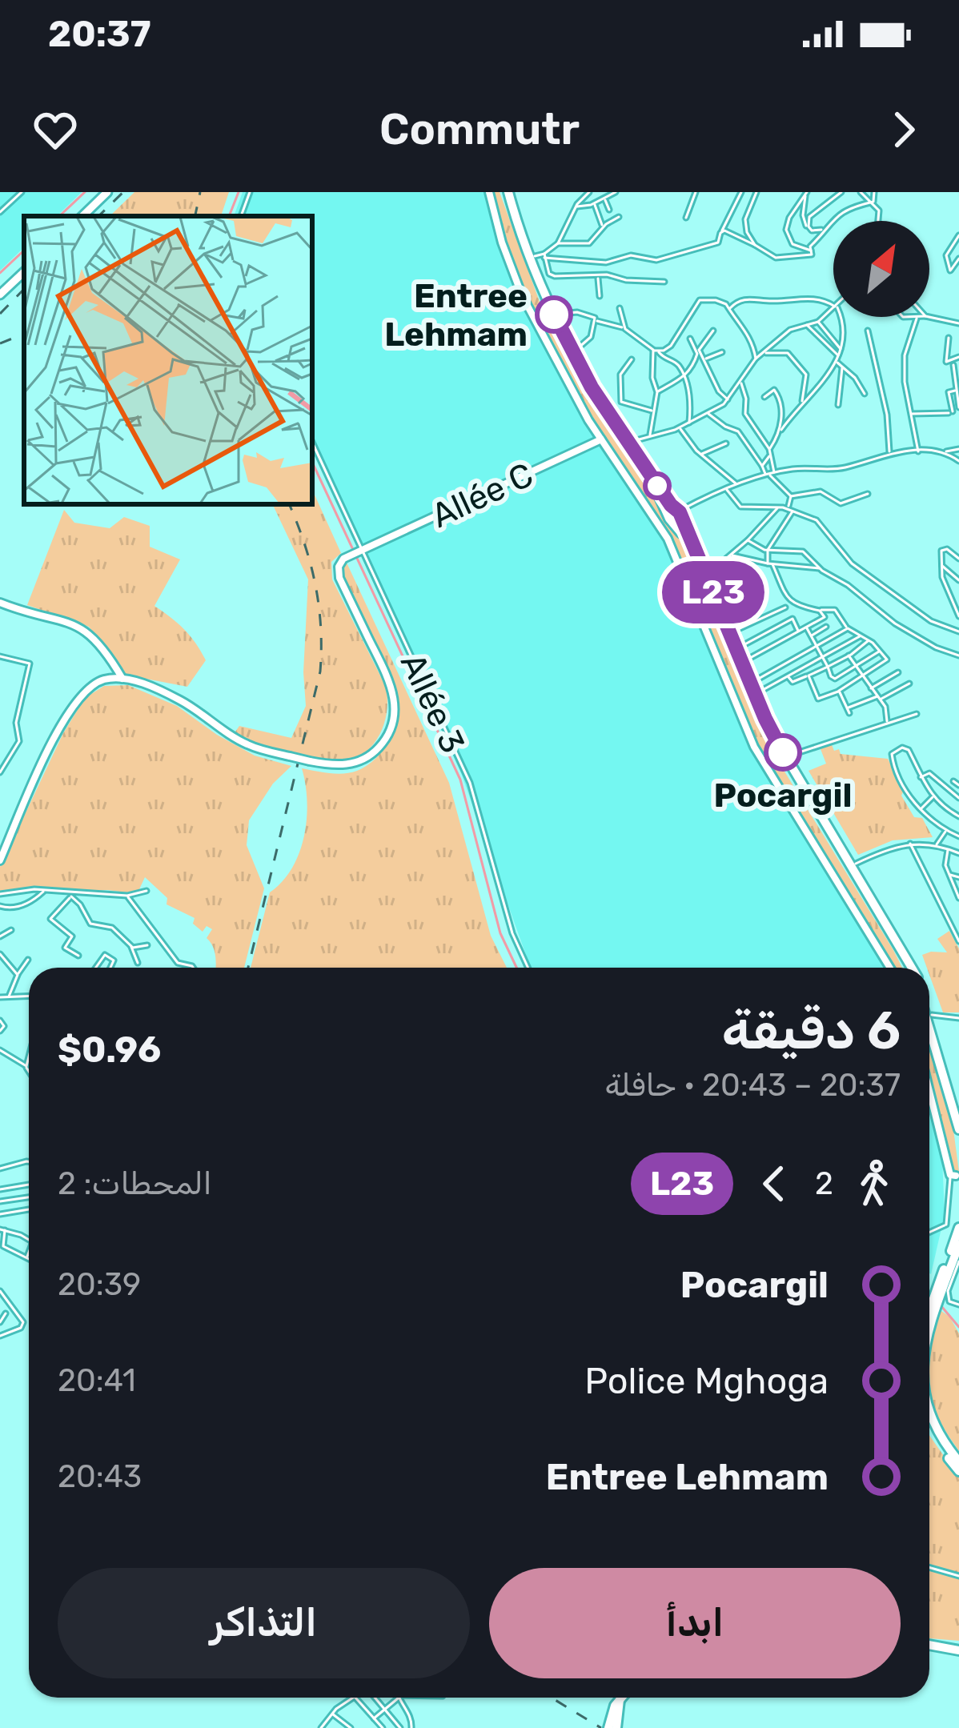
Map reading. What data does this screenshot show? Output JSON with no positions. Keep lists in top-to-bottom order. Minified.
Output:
{"streets":{"street":["Allée C","Allée 3"]},"crossings":[["Allée C","Allée 3"]],"places":["Entree Lehmam","Pocargil"],"lines":["bus line L23"],"north":"top right","page":{"status":"20:37","header":"Commutr","on_map":"L23","heading":["6 دقيقة","20:37 – 20:43 · حافلة","$0.96"],"legs":["2","L23","المحطات: 2"],"list":[{"name":"Pocargil","value":"20:39"},{"name":"Police Mghoga","value":"20:41"},{"name":"Entree Lehmam","value":"20:43"}],"buttons":["ابدأ","التذاكر"]}}
